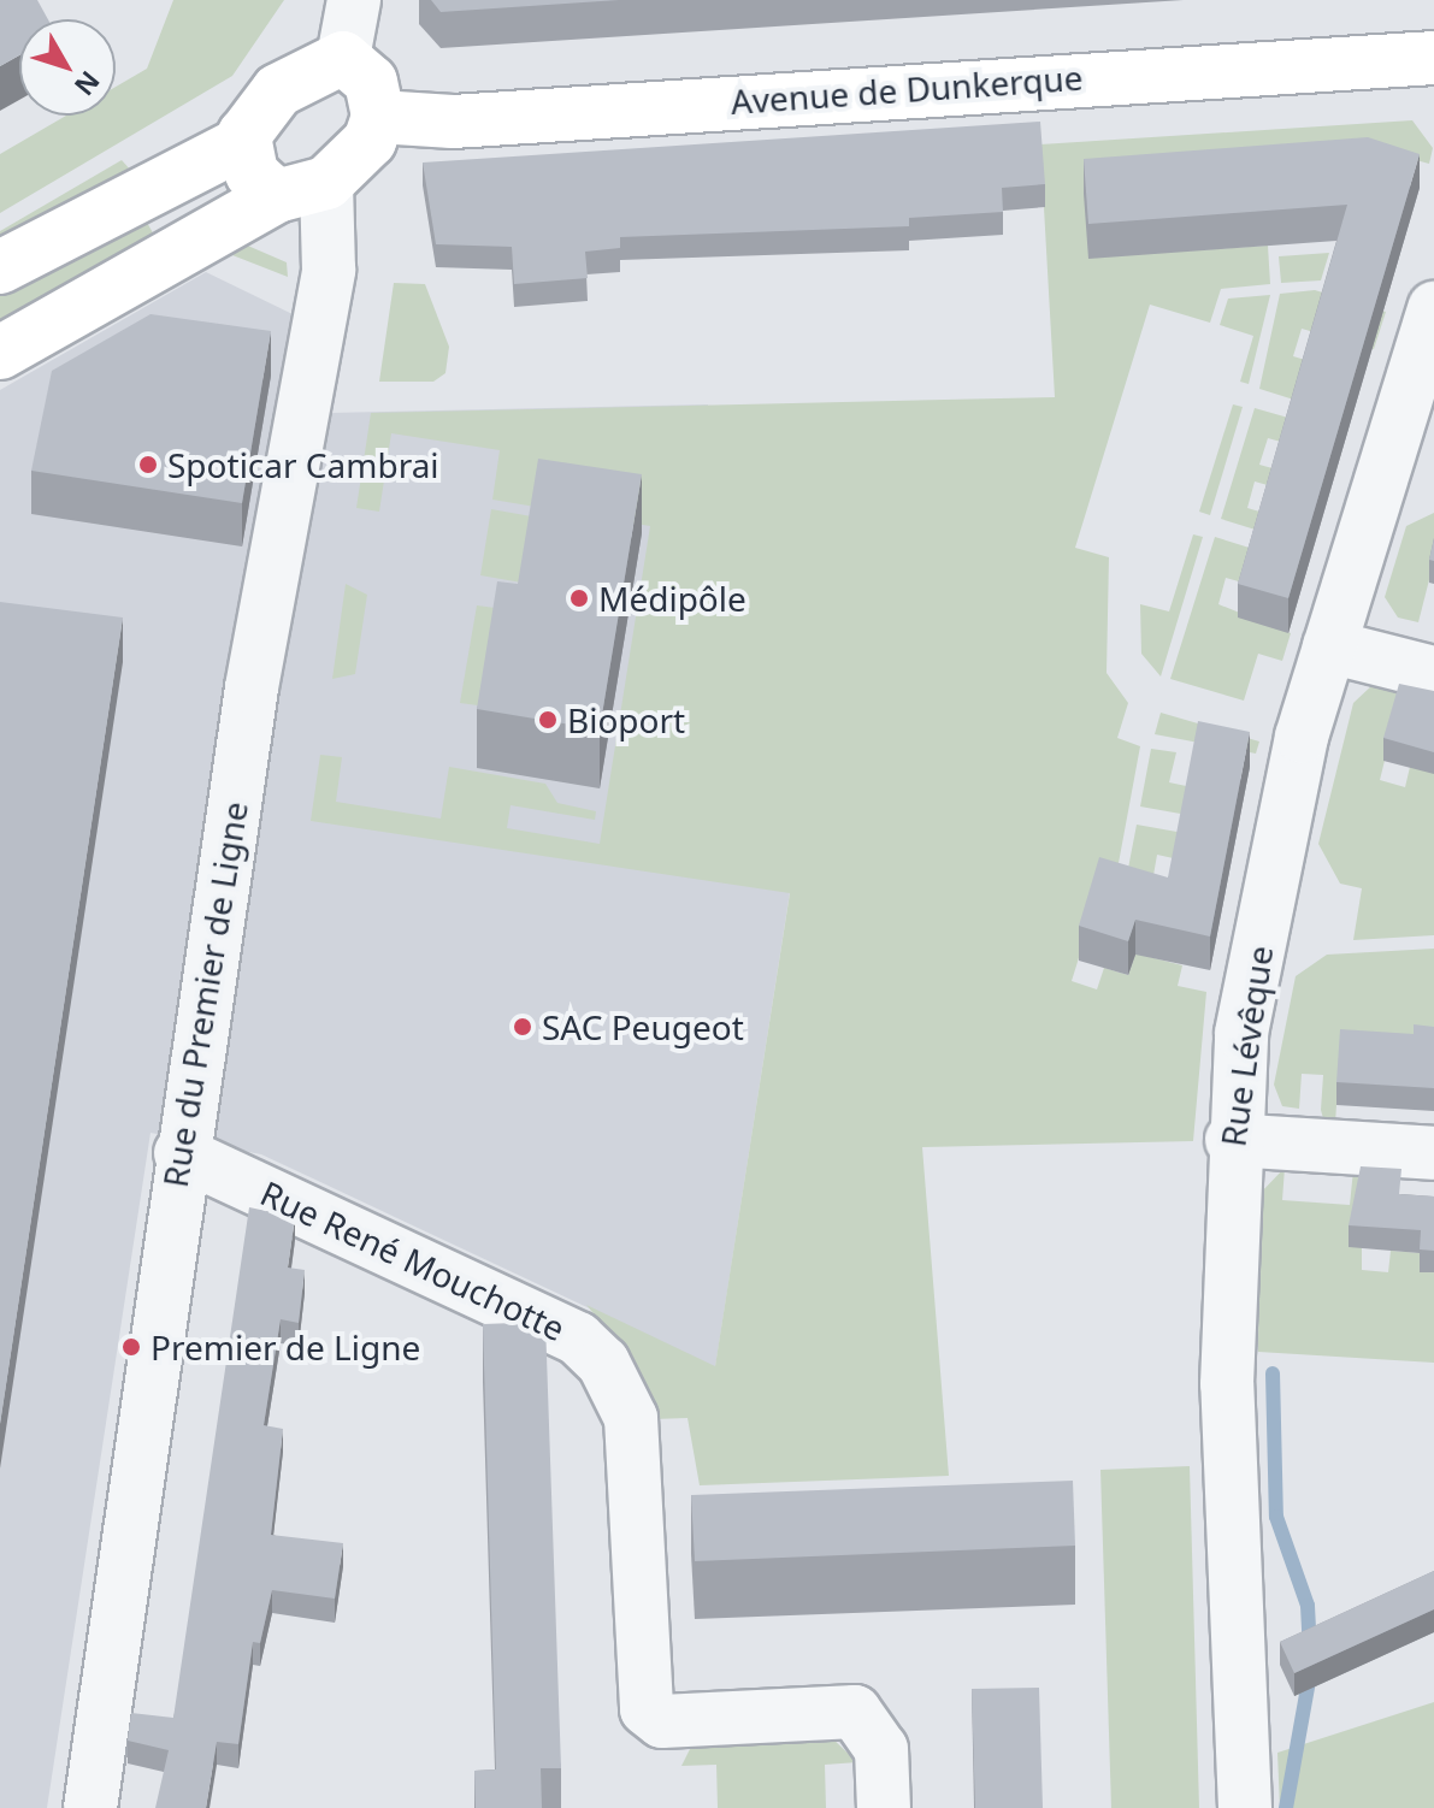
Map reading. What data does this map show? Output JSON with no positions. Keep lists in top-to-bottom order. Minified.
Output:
{"streets":{"main road":["Avenue de Dunkerque"],"street":["Rue du Premier de Ligne","Rue Lévêque","Rue René Mouchotte"]},"crossings":[["Avenue de Dunkerque","Rue du Premier de Ligne"],["Rue du Premier de Ligne","Rue René Mouchotte"]],"places":["Spoticar Cambrai","Médipôle","Bioport","SAC Peugeot","Premier de Ligne"],"north":"bottom right"}
